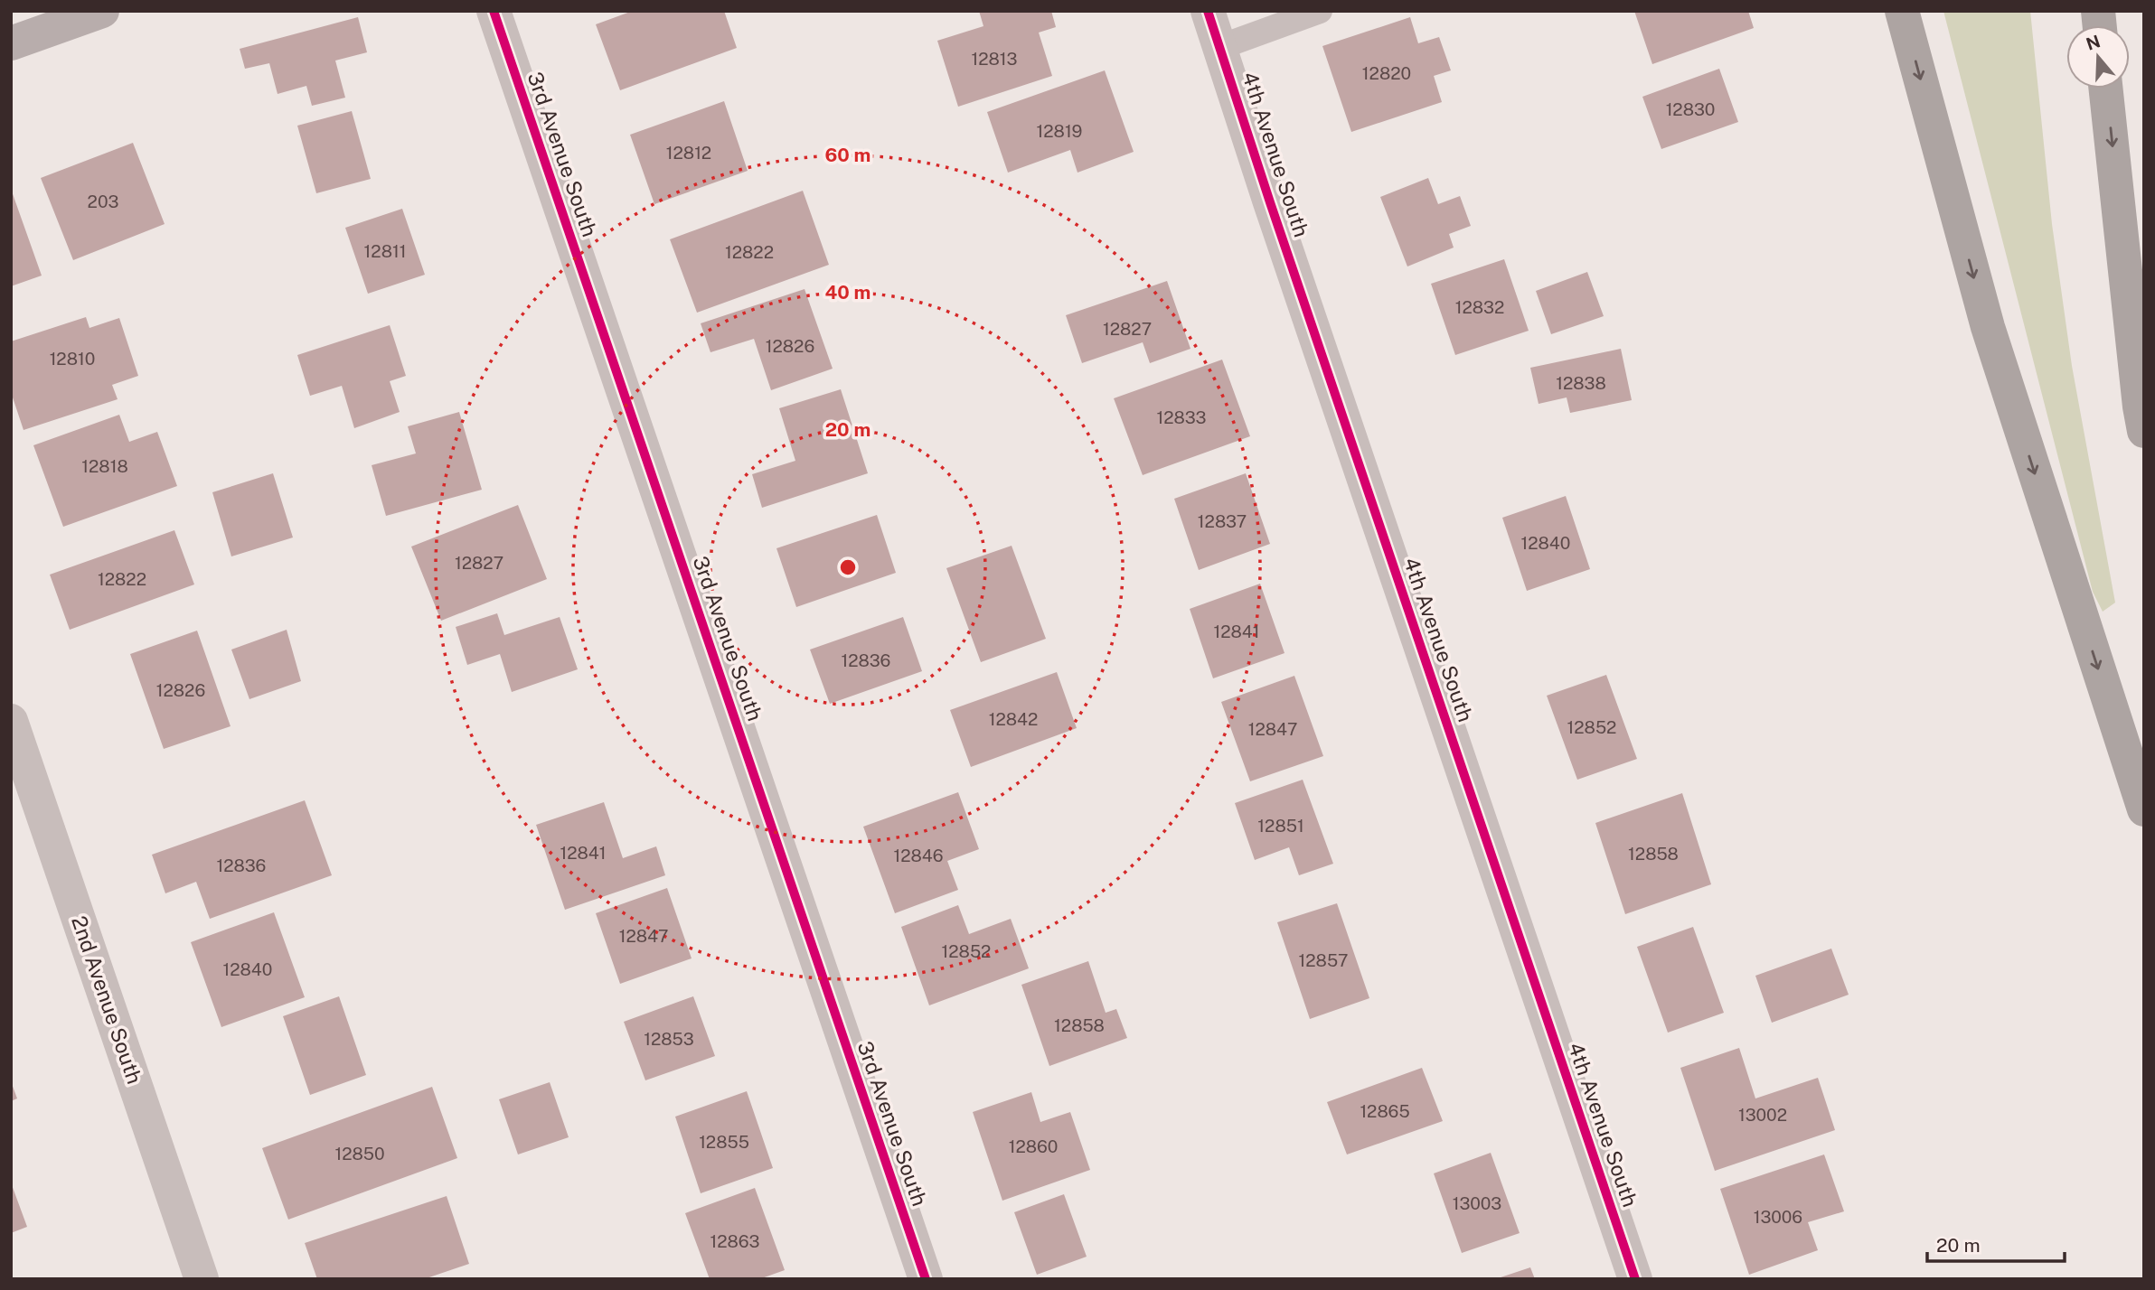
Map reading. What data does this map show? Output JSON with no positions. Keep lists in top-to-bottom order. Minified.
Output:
{"streets":{"street":["3rd Avenue South","4th Avenue South","2nd Avenue South"]},"house_numbers":["12813","12820","12830","12819","12812","203","12811","12822","12832","12827","12826","12810","12838","12833","12818","12837","12840","12827","12822","12841","12836","12826","12842","12852","12847","12851","12841","12858","12846","12836","12847","12852","12857","12840","12858","12853","12865","13002","12855","12860","12850","13003","13006","12863"],"scale_bar":"20 m","north":"top","rings":["60 m","40 m","20 m"]}
